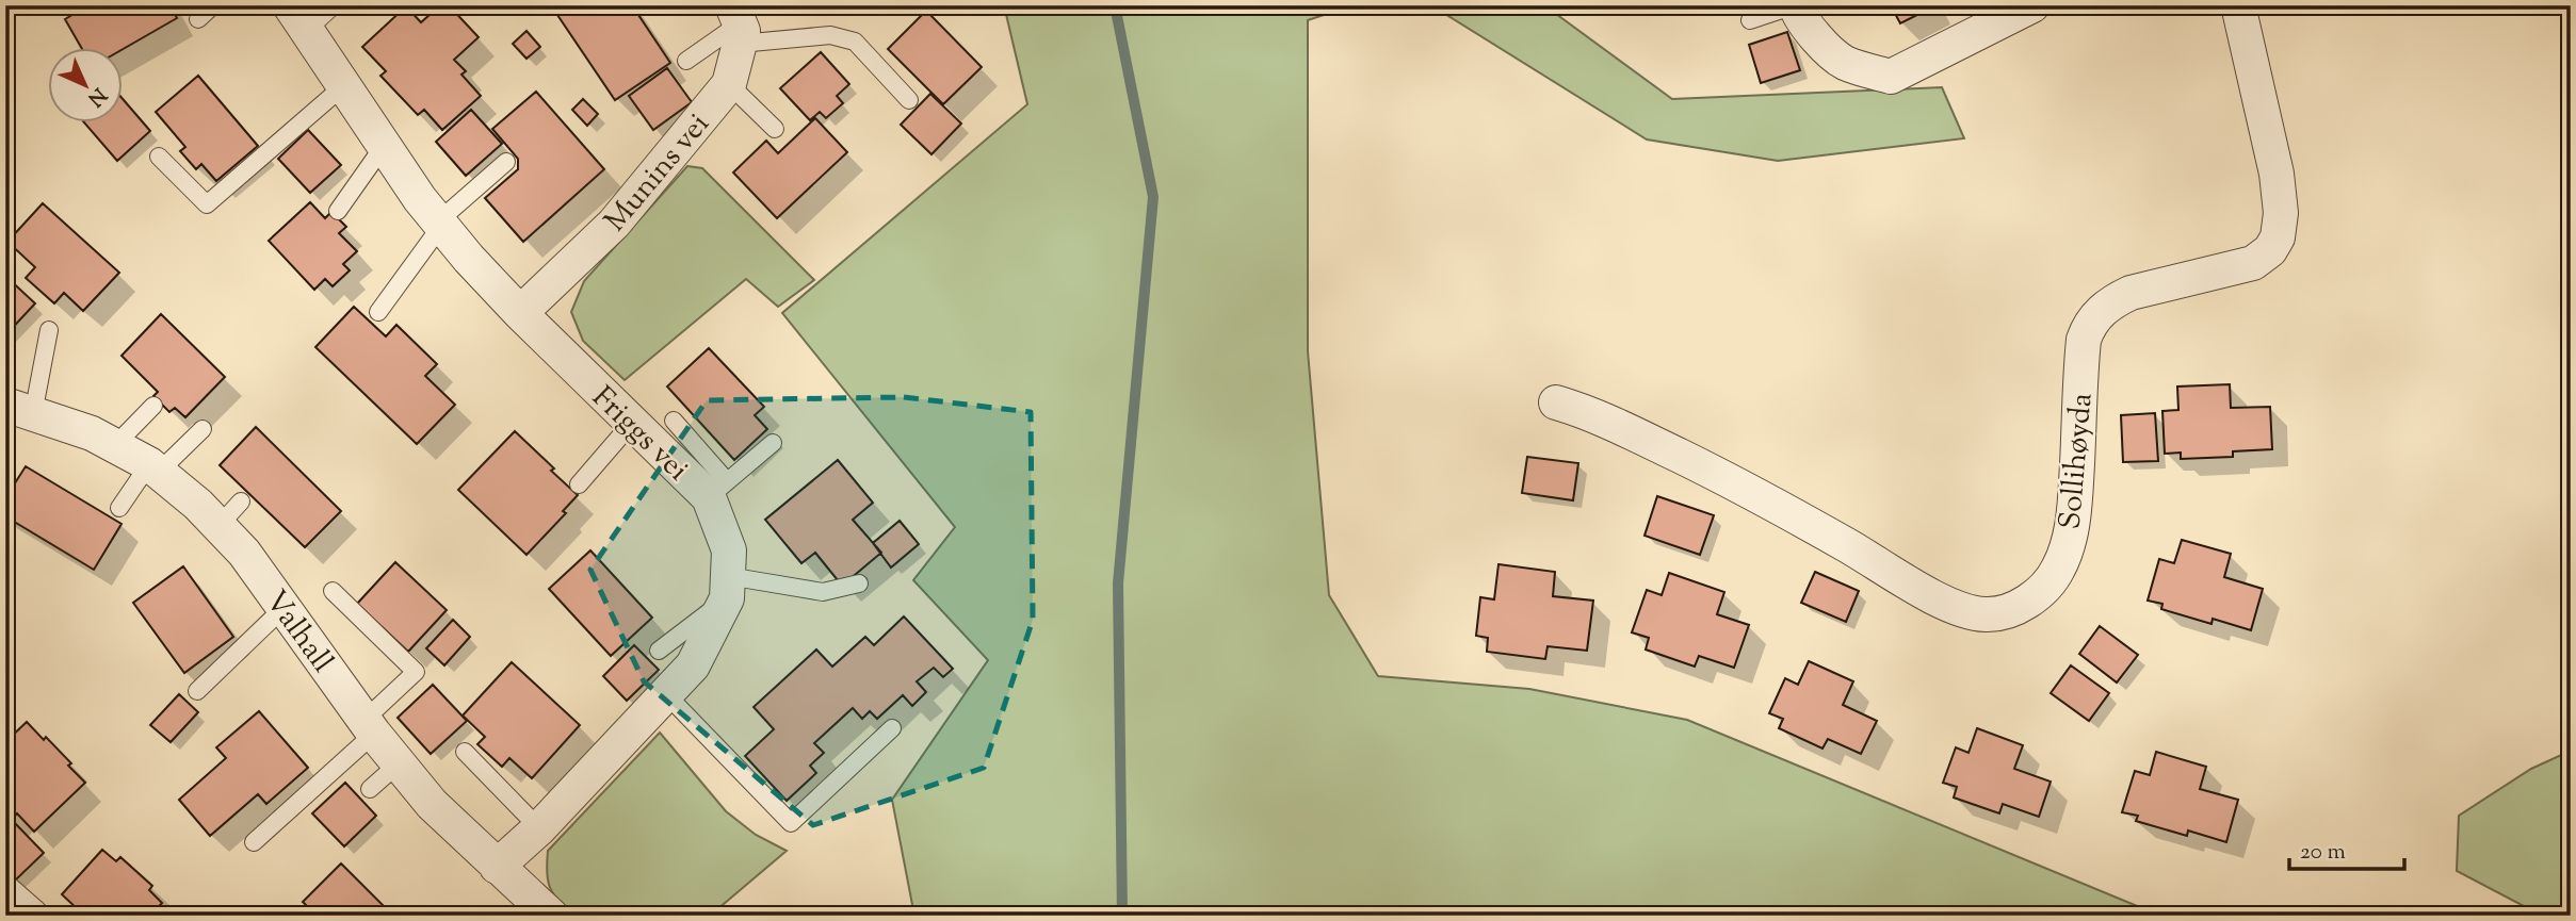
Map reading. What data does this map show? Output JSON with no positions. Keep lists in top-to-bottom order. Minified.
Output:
{"streets":{"street":["Munins vei","Friggs vei","Sollihøyda","Valhall"]},"crossings":[["Munins vei","Friggs vei"]],"scale_bar":"20 m","north":"bottom right"}
